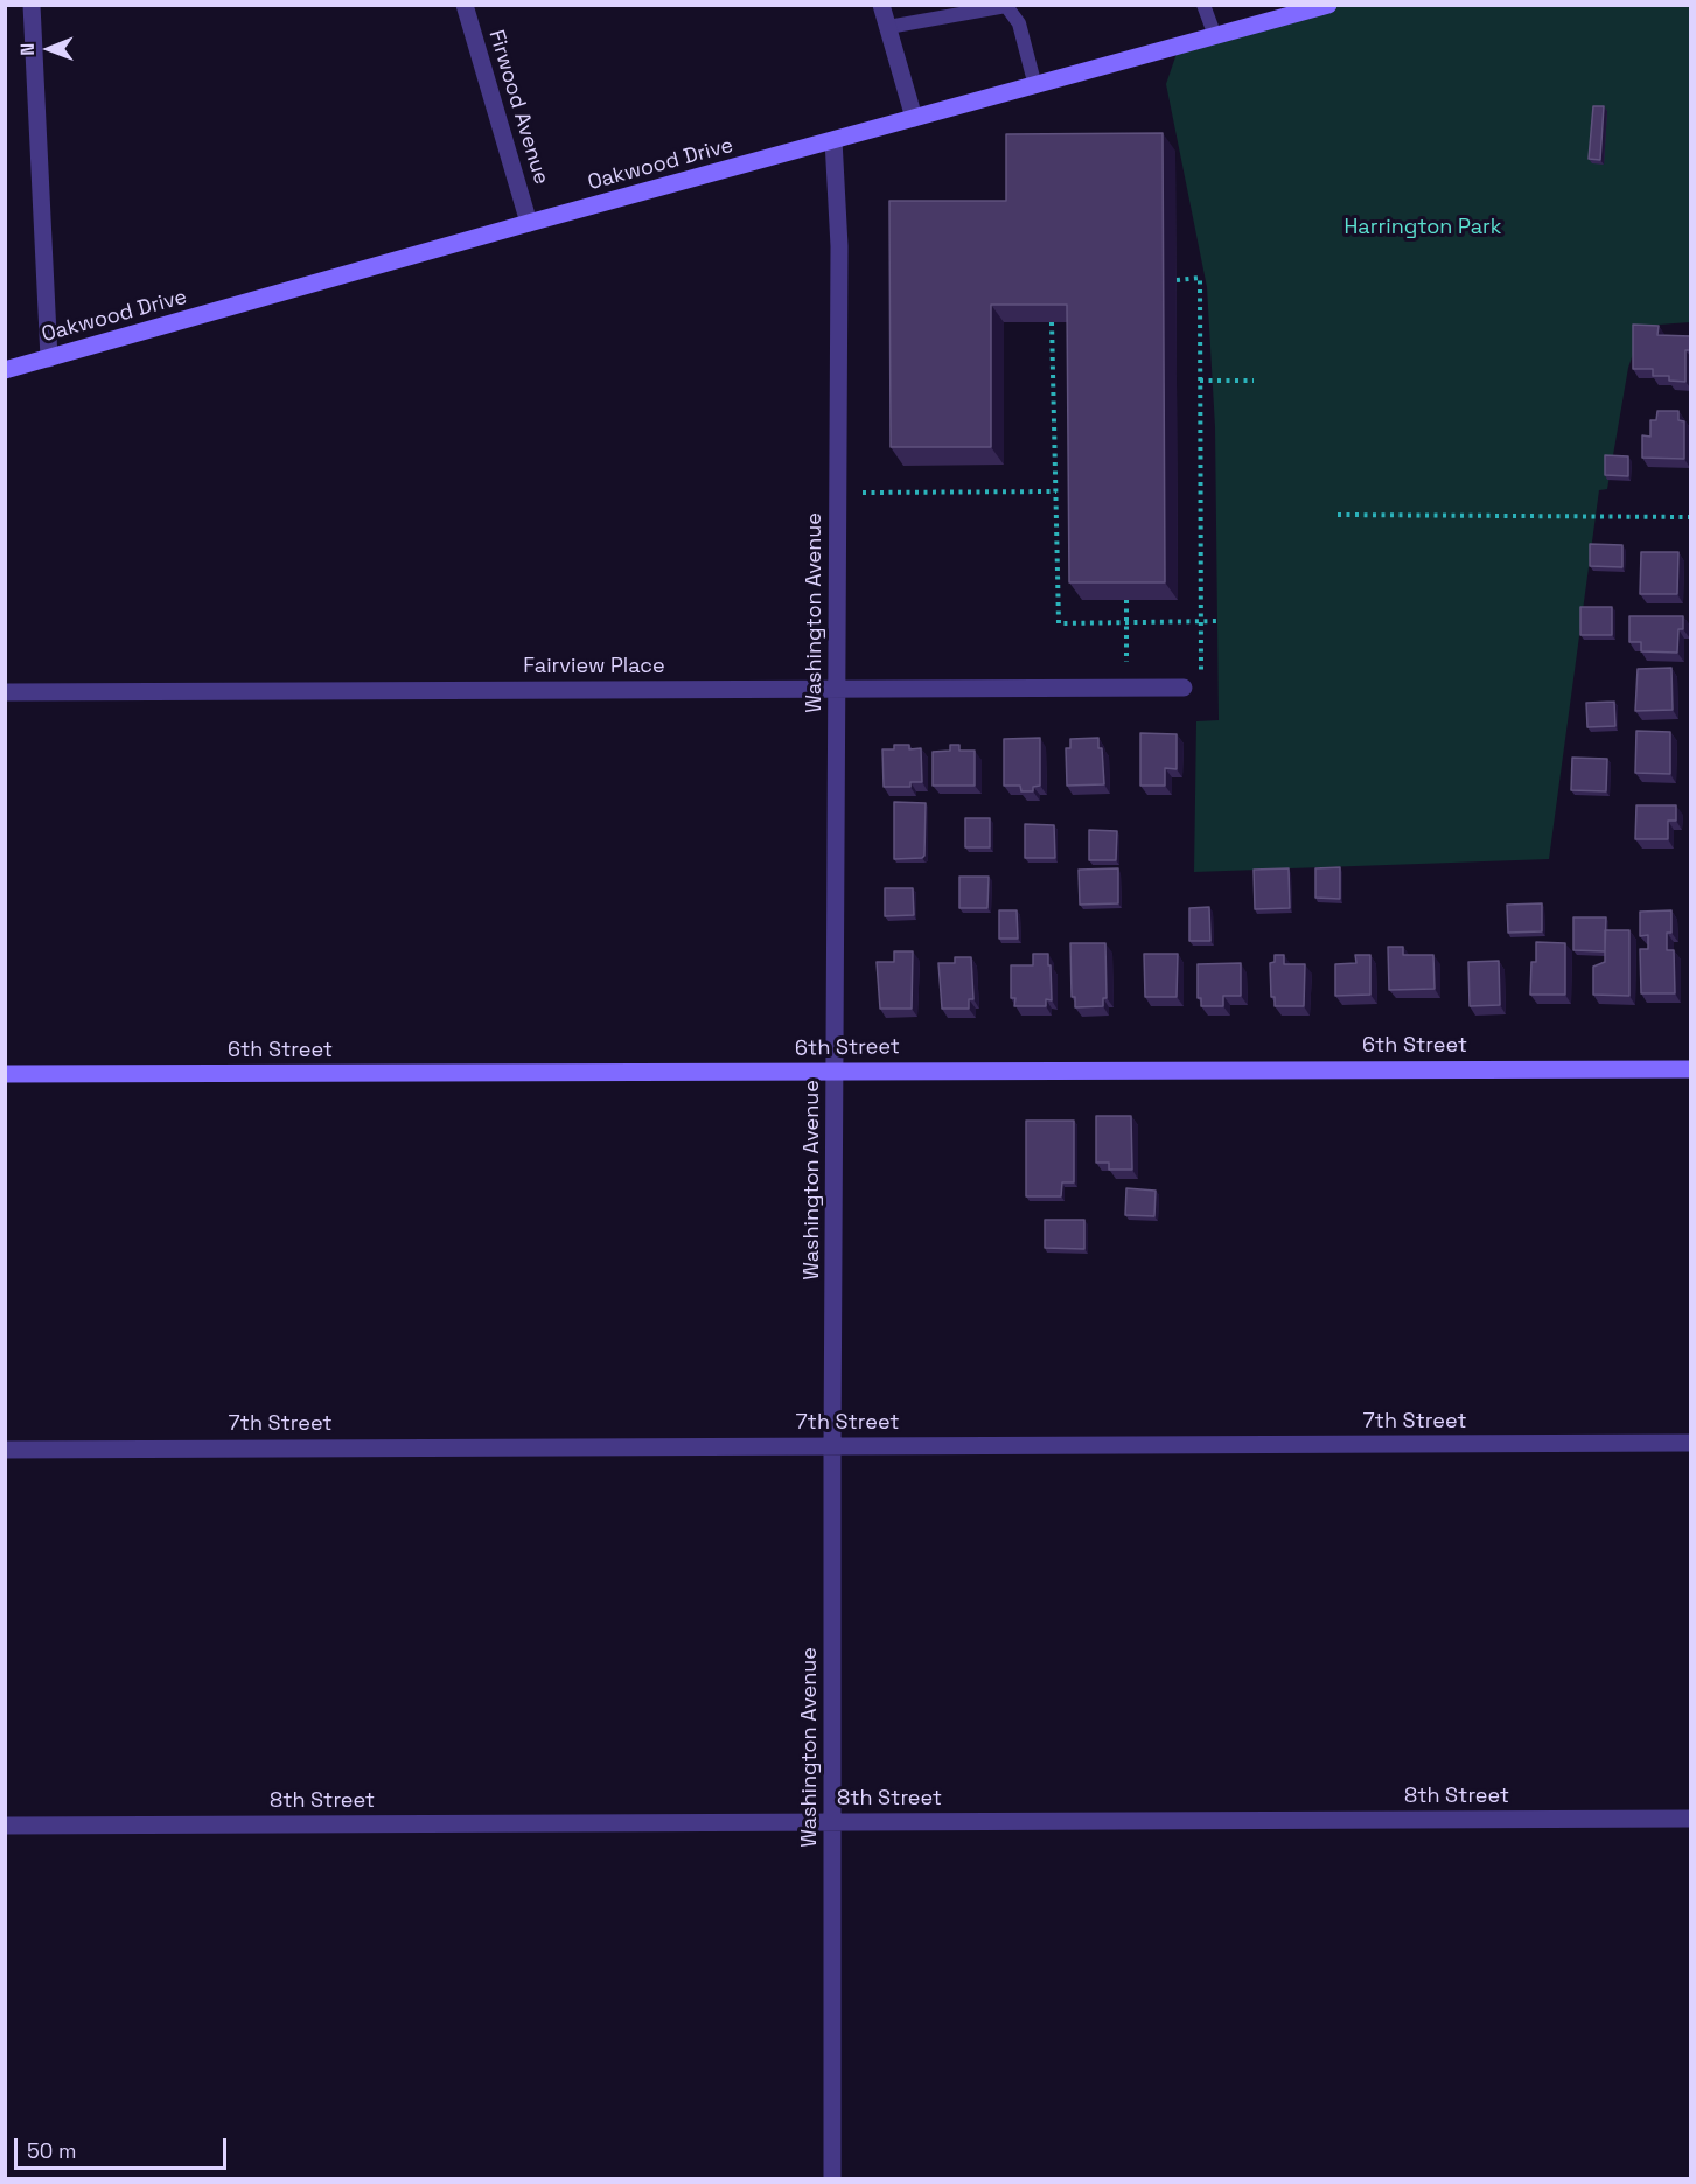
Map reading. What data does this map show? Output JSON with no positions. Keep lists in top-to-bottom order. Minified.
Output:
{"streets":{"street":["Firwood Avenue","Oakwood Drive","Washington Avenue","Fairview Place","6th Street","7th Street","8th Street"]},"crossings":[["Firwood Avenue","Oakwood Drive"],["Oakwood Drive","Washington Avenue"],["Washington Avenue","Fairview Place"],["Washington Avenue","6th Street"],["Washington Avenue","7th Street"],["Washington Avenue","8th Street"]],"parks":["Harrington Park"],"scale_bar":"50 m","north":"left"}
